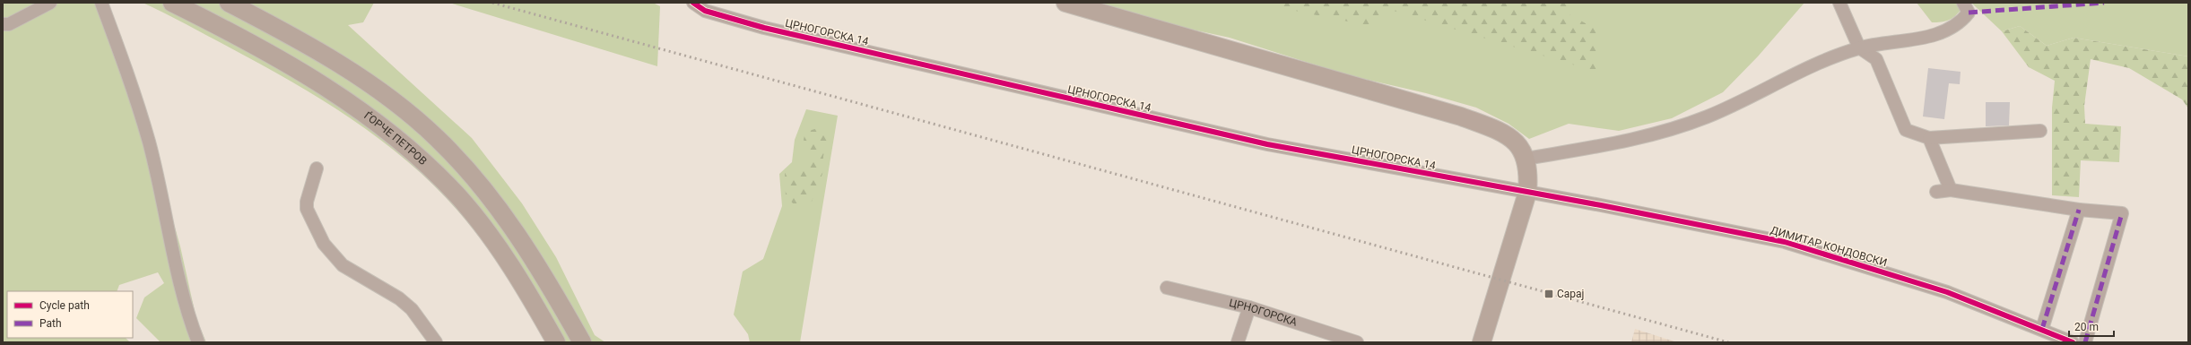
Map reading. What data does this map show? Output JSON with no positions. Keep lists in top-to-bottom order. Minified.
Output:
{"streets":{"main road":["ЃОРЧЕ ПЕТРОВ"],"street":["ЦРНОГОРСКА 14","ДИМИТАР КОНДОВСКИ","ЦРНОГОРСКА"]},"crossings":[["ЦРНОГОРСКА 14","ДИМИТАР КОНДОВСКИ"]],"places":{"transit":["Сарај"]},"legend":["Cycle path","Path"],"scale_bar":"20 m"}
